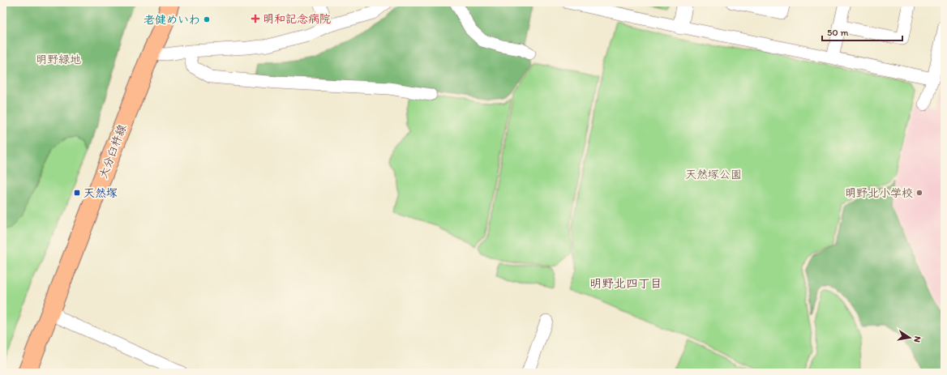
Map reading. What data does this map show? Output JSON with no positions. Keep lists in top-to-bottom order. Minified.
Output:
{"streets":{"main road":["大分臼杵線"]},"districts":["明野北四丁目"],"parks":["明野緑地","天然塚公園"],"places":{"health":["明和記念病院"],"other":["老健めいわ","明野北小学校"],"transit":["天然塚"]},"scale_bar":"50 m","north":"right"}
